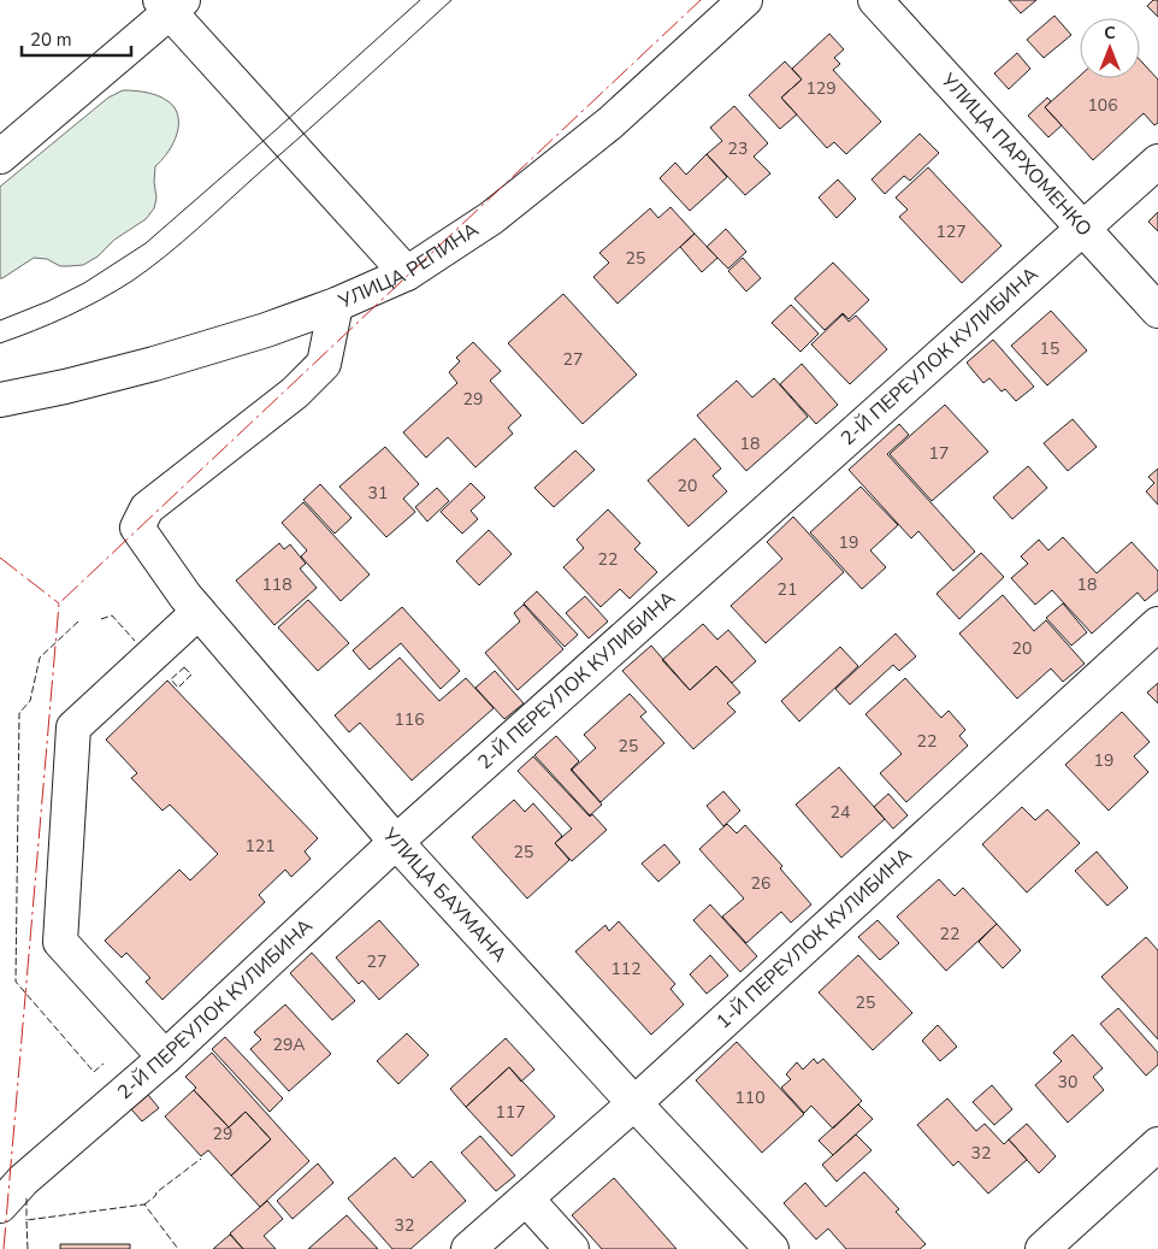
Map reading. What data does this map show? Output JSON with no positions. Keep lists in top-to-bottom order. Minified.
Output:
{"streets":{"street":["УЛИЦА ПАРХОМЕНКО","УЛИЦА РЕПИНА","2-Й ПЕРЕУЛОК КУЛИБИНА","УЛИЦА БАУМАНА","1-Й ПЕРЕУЛОК КУЛИБИНА"]},"crossings":[["УЛИЦА ПАРХОМЕНКО","2-Й ПЕРЕУЛОК КУЛИБИНА"],["УЛИЦА РЕПИНА","УЛИЦА БАУМАНА"],["2-Й ПЕРЕУЛОК КУЛИБИНА","УЛИЦА БАУМАНА"],["УЛИЦА БАУМАНА","1-Й ПЕРЕУЛОК КУЛИБИНА"]],"house_numbers":["129","106","23","127","25","15","27","29","18","17","20","31","19","22","118","18","21","20","116","22","25","19","24","121","25","26","22","27","112","25","29А","30","110","117","29","32","32"],"scale_bar":"20 m","north":"top"}
